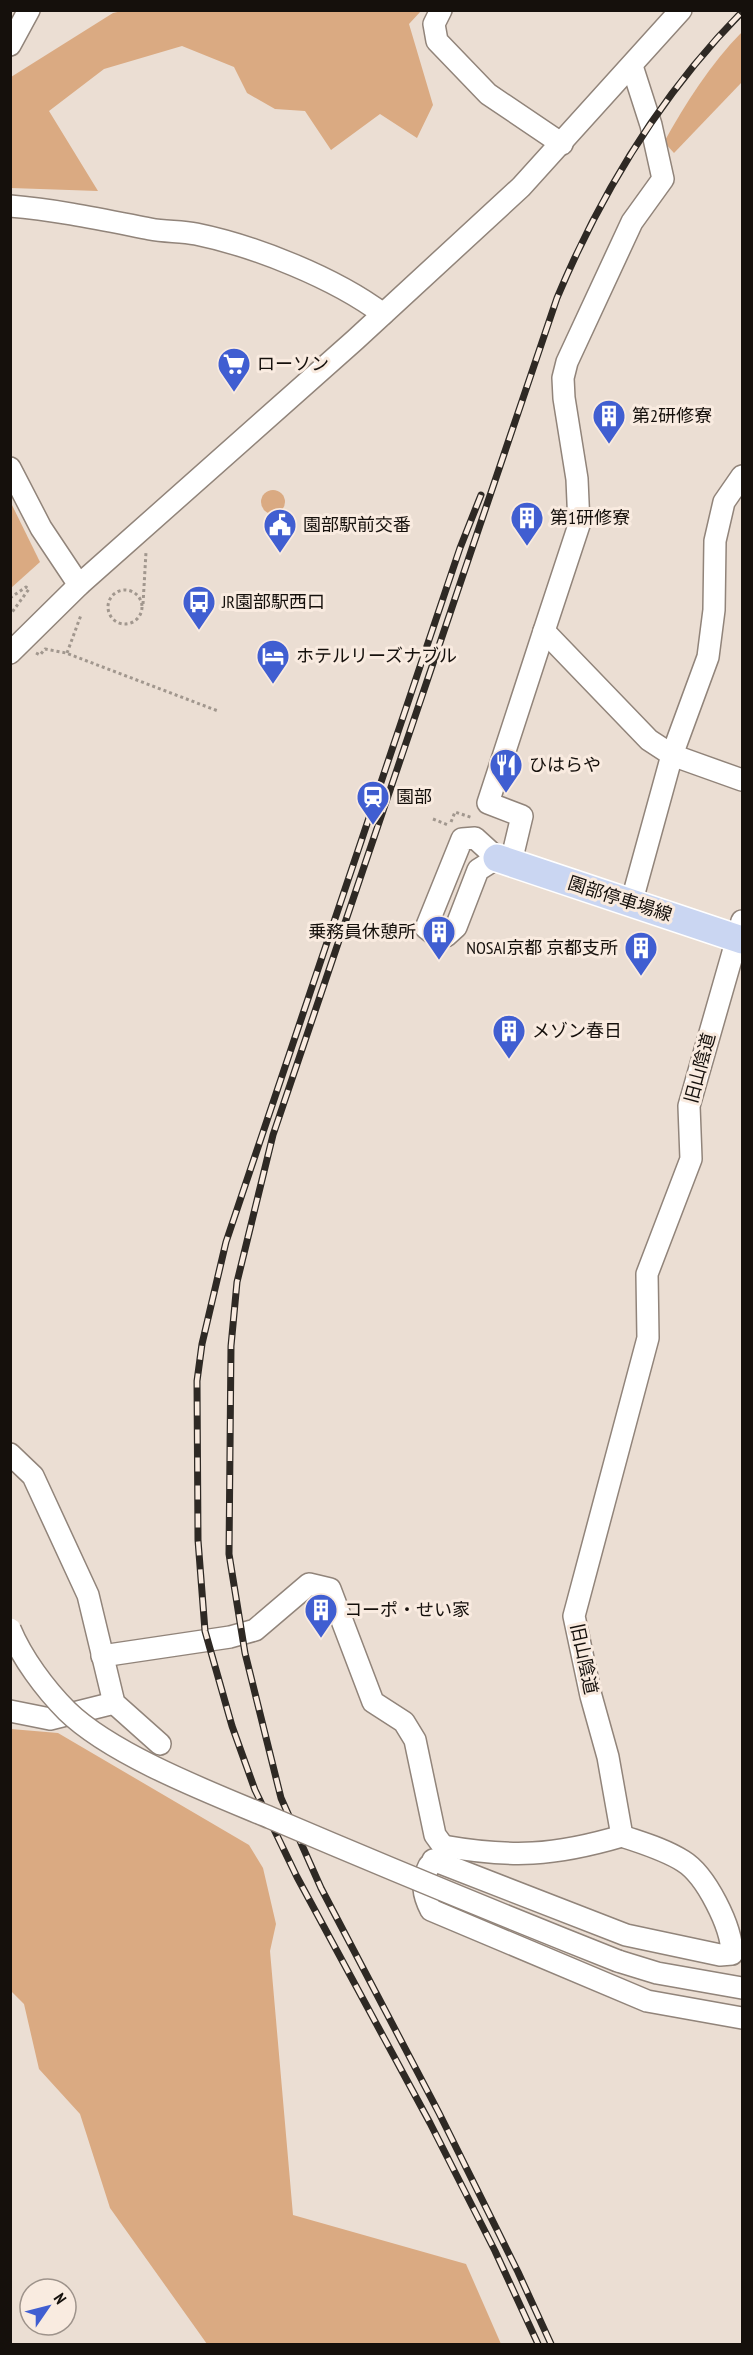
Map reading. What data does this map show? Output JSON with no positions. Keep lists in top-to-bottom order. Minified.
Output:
{"streets":{"main road":["園部停車場線"],"street":["旧山陰道"]},"crossings":[["園部停車場線","旧山陰道"]],"places":{"supermarket":["ローソン"],"building":["第2研修寮","第1研修寮","乗務員休憩所","NOSAI京都 京都支所","メゾン春日","コーポ・せい家"],"public building":["園部駅前交番"],"bus stop":["JR園部駅西口"],"hotel":["ホテルリーズナブル"],"restaurant":["ひはらや"],"station":["園部"]},"north":"top right"}
